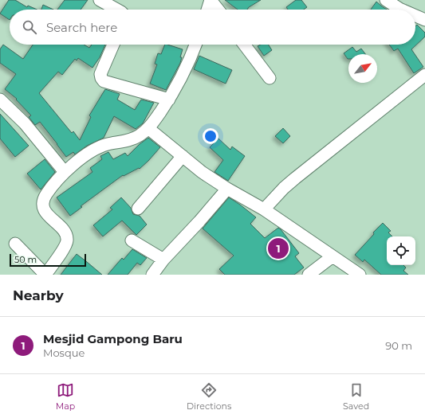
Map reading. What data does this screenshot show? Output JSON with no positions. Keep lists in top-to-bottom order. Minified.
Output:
{"scale_bar":"50 m","north":"top right","page":{"search":"Search here","pins":"1","scale":"50 m","heading":"Nearby","list":[{"mark":"1","name":"Mesjid Gampong Baru","note":"Mosque","value":"90 m"}],"nav":["Map","Directions","Saved"]}}
